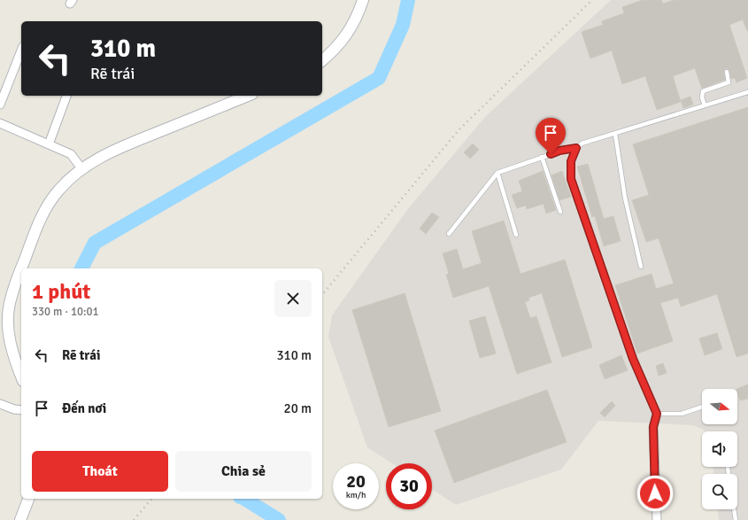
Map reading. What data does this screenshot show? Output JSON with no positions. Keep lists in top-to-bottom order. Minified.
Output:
{"north":"right","page":{"turn":["310 m","Rẽ trái"],"heading":["1 phút","330 m · 10:01"],"list":[{"name":"Rẽ trái","value":"310 m"},{"name":"Đến nơi","value":"20 m"}],"buttons":["Thoát","Chia sẻ"],"speed":"20 km/h","limit":"30"}}
